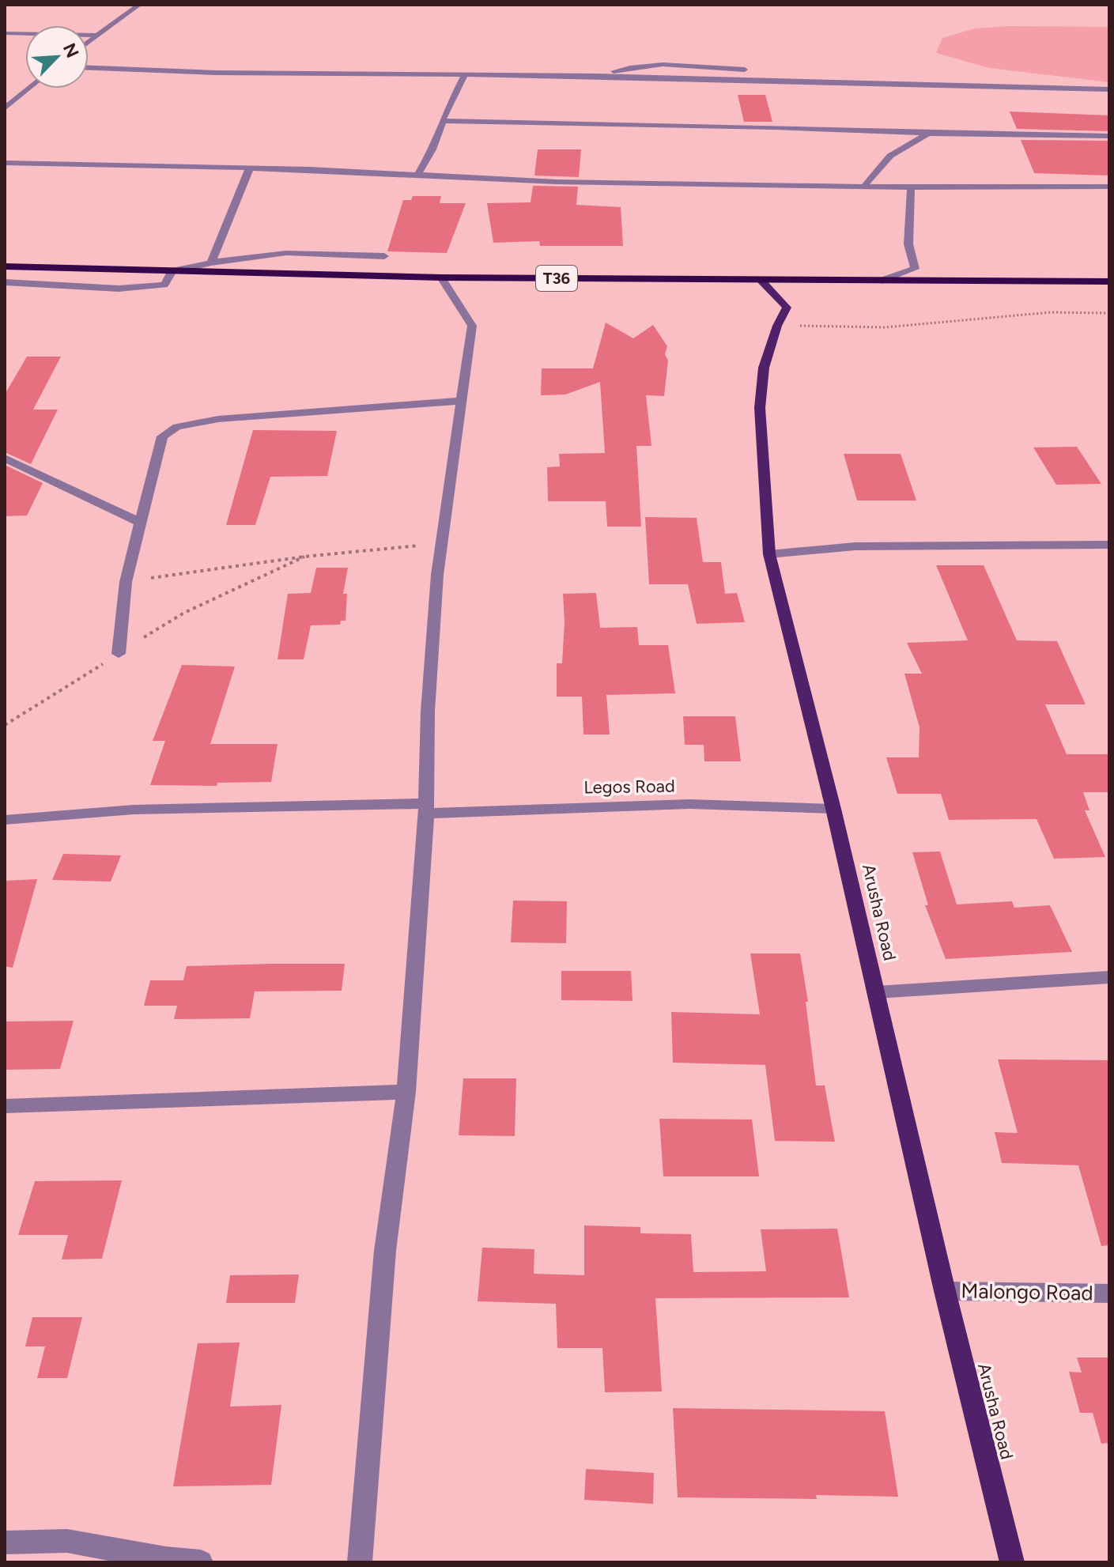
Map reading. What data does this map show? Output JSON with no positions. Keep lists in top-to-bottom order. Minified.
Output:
{"streets":{"highway":["T36"],"main road":["Arusha Road"],"street":["Legos Road","Malongo Road"]},"crossings":[["T36","Arusha Road"],["Legos Road","Arusha Road"],["Arusha Road","Malongo Road"]],"north":"top right"}
